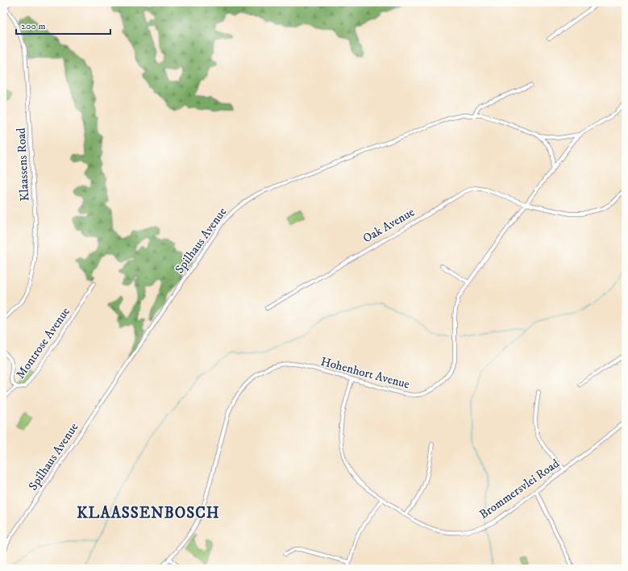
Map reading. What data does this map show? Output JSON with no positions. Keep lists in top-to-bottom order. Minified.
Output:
{"streets":{"street":["Klaassens Road","Oak Avenue","Spilhaus Avenue","Montrose Avenue","Hohenhort Avenue","Brommersvlei Road"]},"crossings":[["Oak Avenue","Hohenhort Avenue"],["Spilhaus Avenue","Hohenhort Avenue"],["Hohenhort Avenue","Brommersvlei Road"]],"districts":["KLAASSENBOSCH"],"scale_bar":"200 m"}
